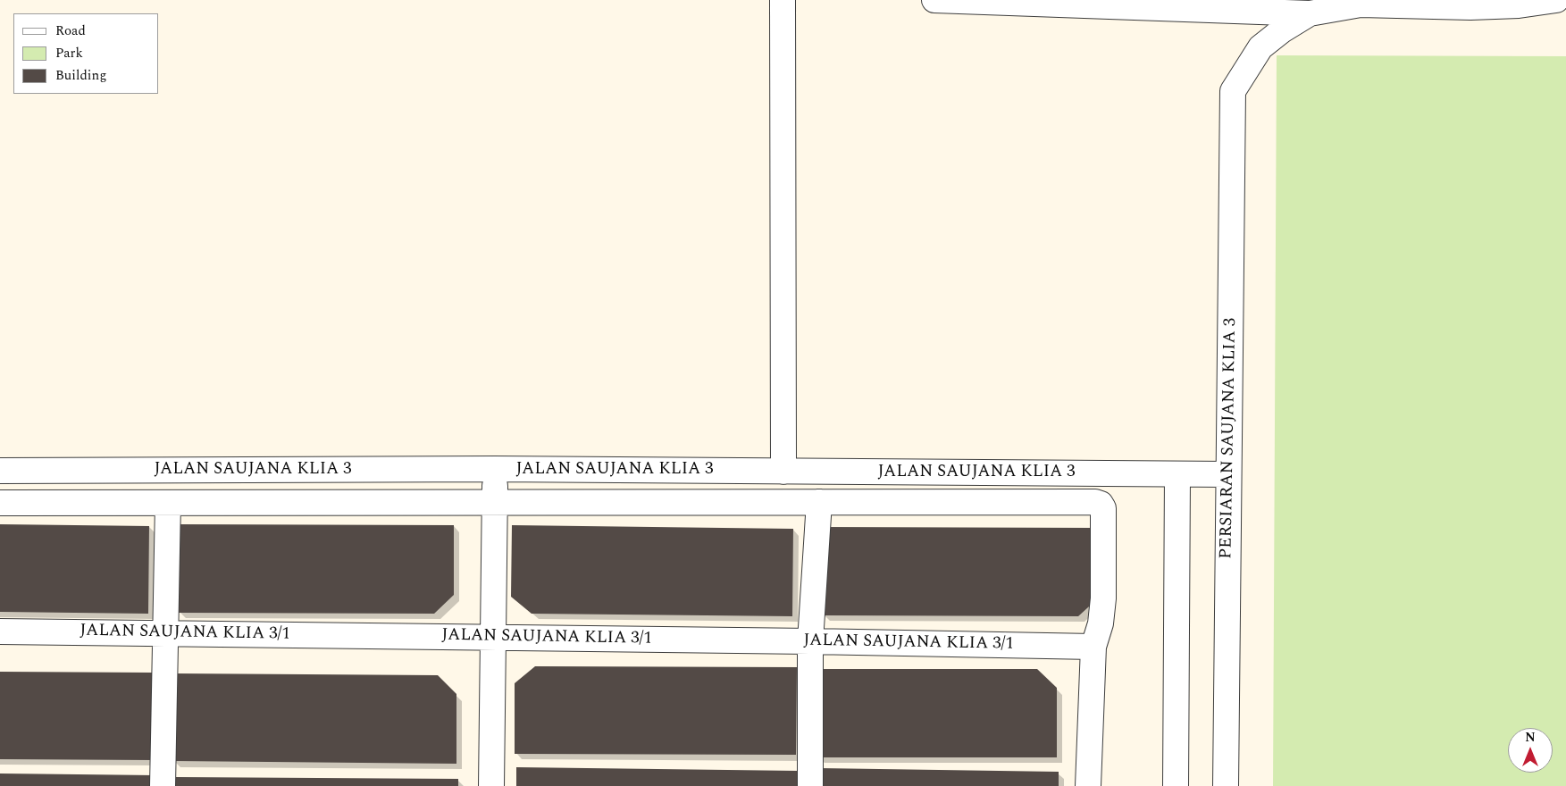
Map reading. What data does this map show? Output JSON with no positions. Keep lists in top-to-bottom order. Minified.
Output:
{"streets":{"street":["PERSIARAN SAUJANA KLIA 3","JALAN SAUJANA KLIA 3","JALAN SAUJANA KLIA 3/1"]},"crossings":[["PERSIARAN SAUJANA KLIA 3","JALAN SAUJANA KLIA 3"]],"legend":["Road","Park","Building"],"north":"top"}
